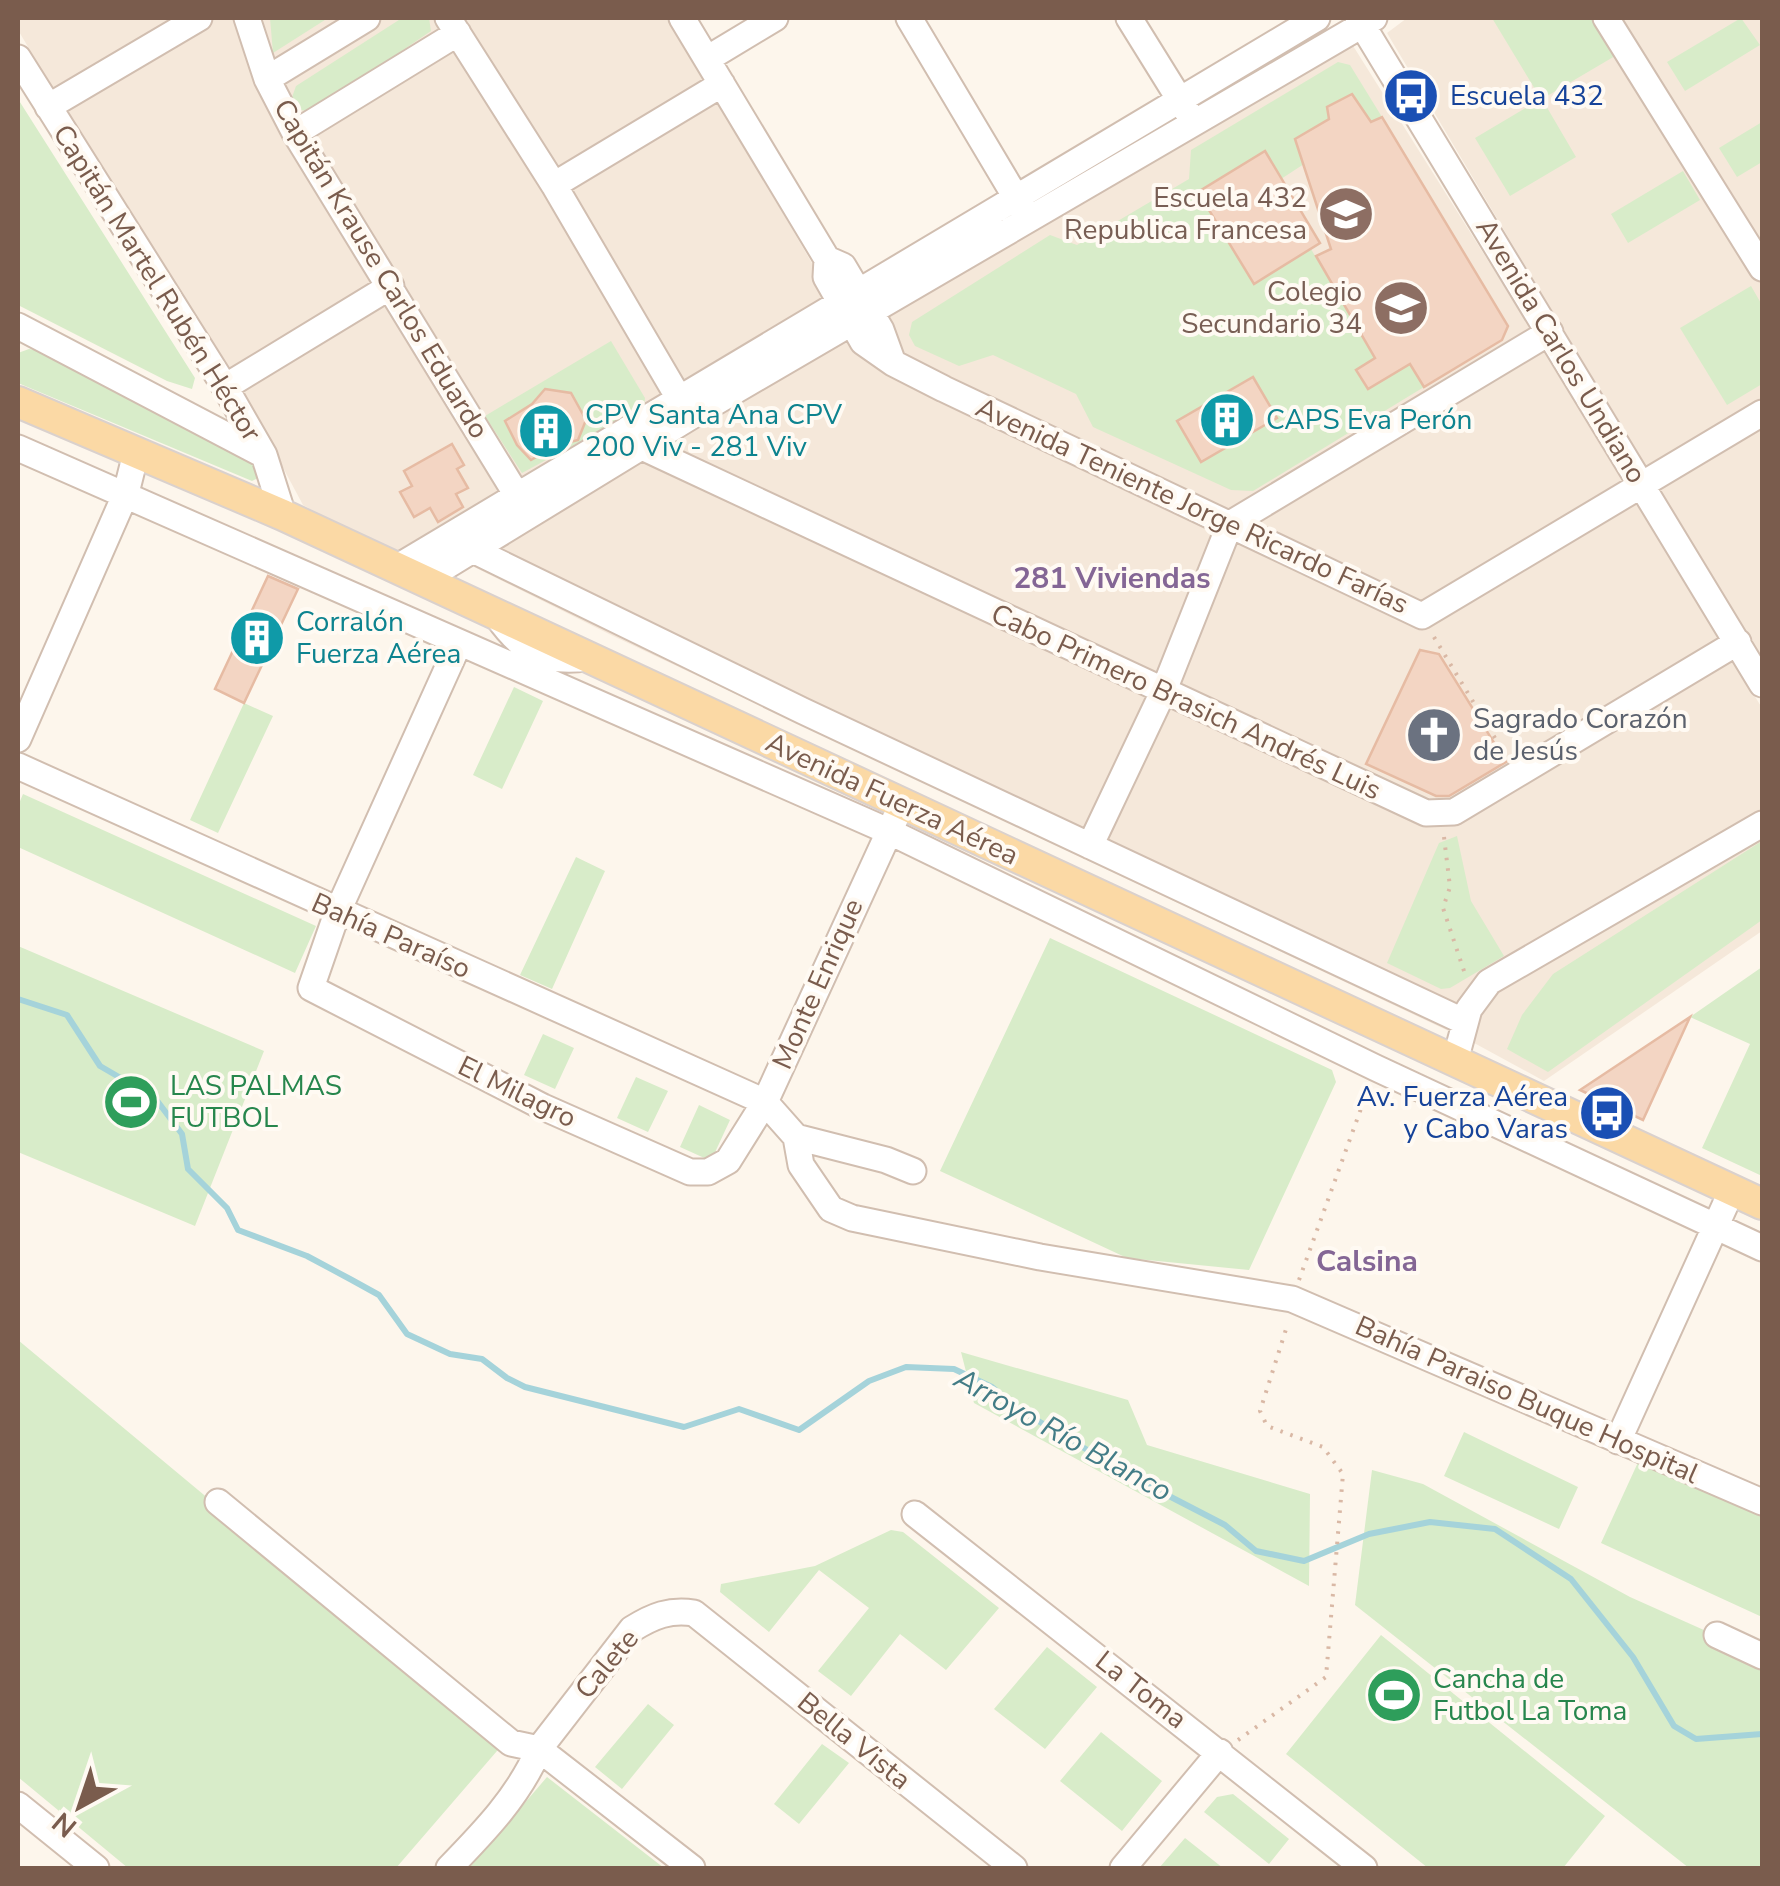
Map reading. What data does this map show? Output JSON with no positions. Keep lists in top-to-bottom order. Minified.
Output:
{"streets":{"main road":["Avenida Fuerza Aérea"],"street":["Capitán Krause Carlos Eduardo","Capitán Martel Rubén Héctor","Avenida Carlos Undiano","Avenida Teniente Jorge Ricardo Farías","Cabo Primero Brasich Andrés Luis","Bahía Paraíso","Monte Enrique","El Milagro","Bahía Paraiso Buque Hospital","Calete","La Toma","Bella Vista"]},"crossings":[["Capitán Martel Rubén Héctor","Avenida Fuerza Aérea"],["Avenida Carlos Undiano","Avenida Teniente Jorge Ricardo Farías"],["Avenida Fuerza Aérea","Monte Enrique"],["Bahía Paraíso","Monte Enrique"],["Bahía Paraíso","El Milagro"],["Monte Enrique","El Milagro"],["Calete","Bella Vista"]],"districts":["281 Viviendas","Calsina"],"water":["Arroyo Río Blanco"],"places":{"bus stop":["Escuela 432","Av. Fuerza Aérea y Cabo Varas"],"school or university":["Escuela 432 Republica Francesa","Colegio Secundario 34"],"building":["CAPS Eva Perón","CPV Santa Ana CPV 200 Viv - 281 Viv","Corralón Fuerza Aérea"],"church":["Sagrado Corazón de Jesús"],"sports":["LAS PALMAS FUTBOL","Cancha de Futbol La Toma"]},"north":"bottom left"}
